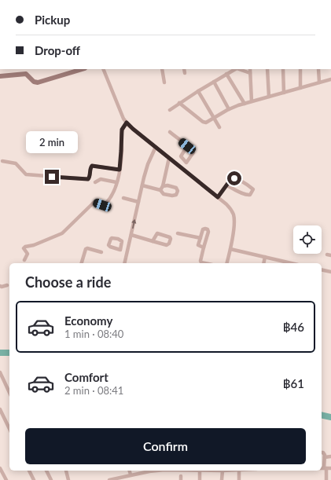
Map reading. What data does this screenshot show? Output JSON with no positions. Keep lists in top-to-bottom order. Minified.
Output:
{"page":{"banner":["Pickup","Drop-off"],"bubble":"2 min","heading":"Choose a ride","list":[{"name":"Economy","note":"1 min · 08:40","value":"฿46"},{"name":"Comfort","note":"2 min · 08:41","value":"฿61"}],"buttons":"Confirm"}}
